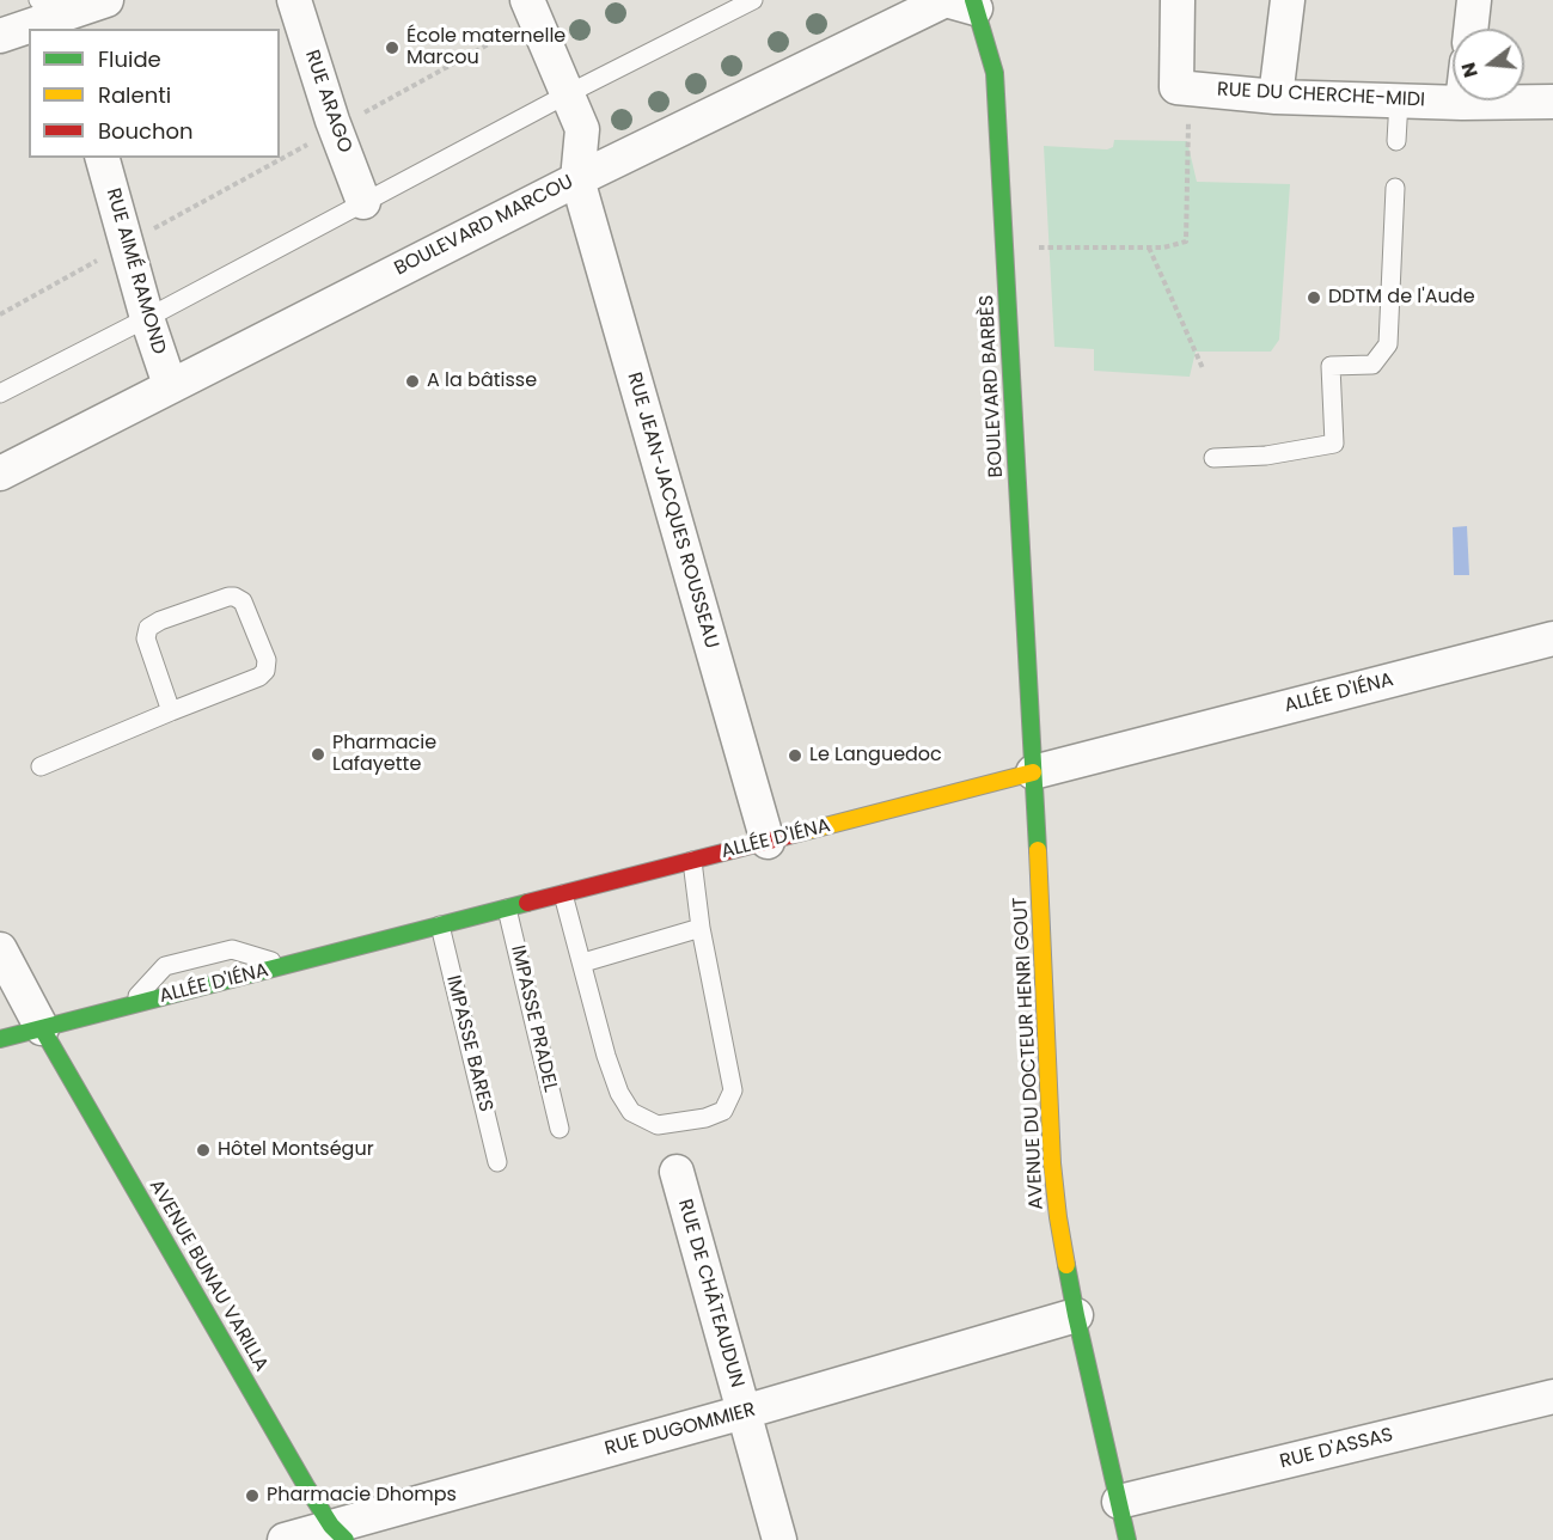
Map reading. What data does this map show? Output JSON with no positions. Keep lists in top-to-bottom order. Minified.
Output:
{"streets":{"main road":["BOULEVARD BARBÈS","ALLÉE D'IÉNA","AVENUE DU DOCTEUR HENRI GOUT","AVENUE BUNAU VARILLA"],"street":["RUE DU CHERCHE-MIDI","RUE ARAGO","BOULEVARD MARCOU","RUE AIMÉ RAMOND","RUE JEAN-JACQUES ROUSSEAU","RUE DE CHÂTEAUDUN","RUE DUGOMMIER","RUE D'ASSAS"],"lane":["IMPASSE PRADEL","IMPASSE BARES"]},"crossings":[["BOULEVARD MARCOU","RUE AIMÉ RAMOND"],["BOULEVARD MARCOU","BOULEVARD BARBÈS"],["BOULEVARD MARCOU","RUE JEAN-JACQUES ROUSSEAU"],["BOULEVARD BARBÈS","ALLÉE D'IÉNA"],["BOULEVARD BARBÈS","AVENUE DU DOCTEUR HENRI GOUT"],["RUE JEAN-JACQUES ROUSSEAU","ALLÉE D'IÉNA"],["ALLÉE D'IÉNA","IMPASSE PRADEL"],["ALLÉE D'IÉNA","IMPASSE BARES"],["ALLÉE D'IÉNA","AVENUE DU DOCTEUR HENRI GOUT"],["ALLÉE D'IÉNA","AVENUE BUNAU VARILLA"],["AVENUE DU DOCTEUR HENRI GOUT","RUE DUGOMMIER"],["AVENUE DU DOCTEUR HENRI GOUT","RUE D'ASSAS"],["AVENUE BUNAU VARILLA","RUE DUGOMMIER"],["RUE DE CHÂTEAUDUN","RUE DUGOMMIER"]],"places":["École maternelle Marcou","DDTM de l'Aude","A la bâtisse","Pharmacie Lafayette","Le Languedoc","Hôtel Montségur","Pharmacie Dhomps"],"legend":["Fluide","Ralenti","Bouchon"],"north":"left"}
